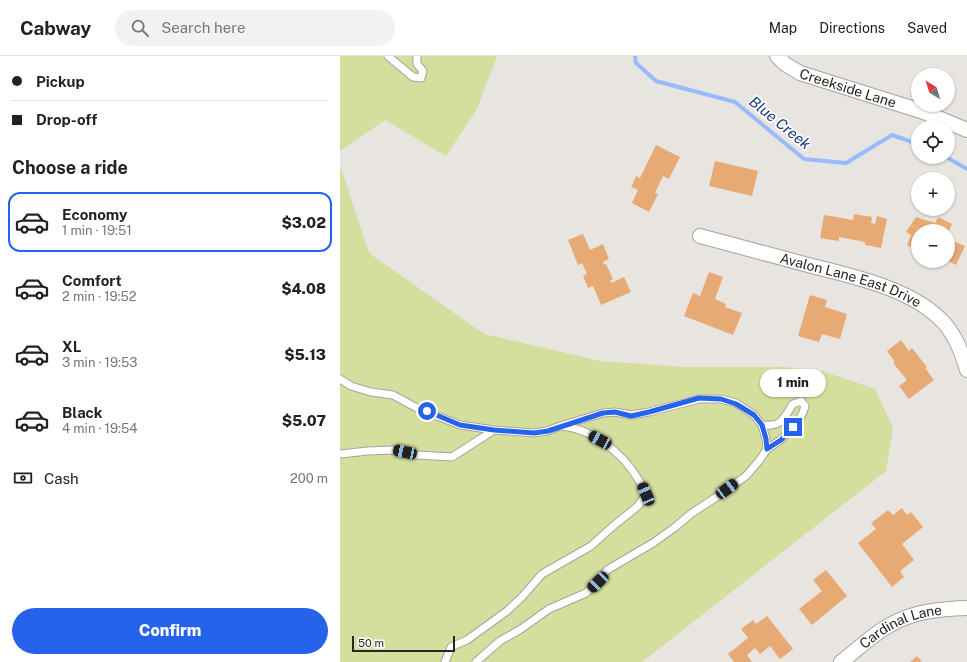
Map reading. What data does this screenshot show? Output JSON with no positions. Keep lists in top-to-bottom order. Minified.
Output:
{"streets":{"street":["Creekside Lane","Avalon Lane East Drive","Cardinal Lane"]},"water":["Blue Creek"],"scale_bar":"50 m","north":"top left","page":{"header":"Cabway","search":"Search here","nav":["Map","Directions","Saved"],"banner":["Pickup","Drop-off"],"map_buttons":["+","−"],"heading":"Choose a ride","list":[{"name":"Economy","note":"1 min · 19:51","value":"$3.02"},{"name":"Comfort","note":"2 min · 19:52","value":"$4.08"},{"name":"XL","note":"3 min · 19:53","value":"$5.13"},{"name":"Black","note":"4 min · 19:54","value":"$5.07"}],"bubble":"1 min","pay":["Cash","200 m"],"buttons":"Confirm","scale":"50 m"}}
